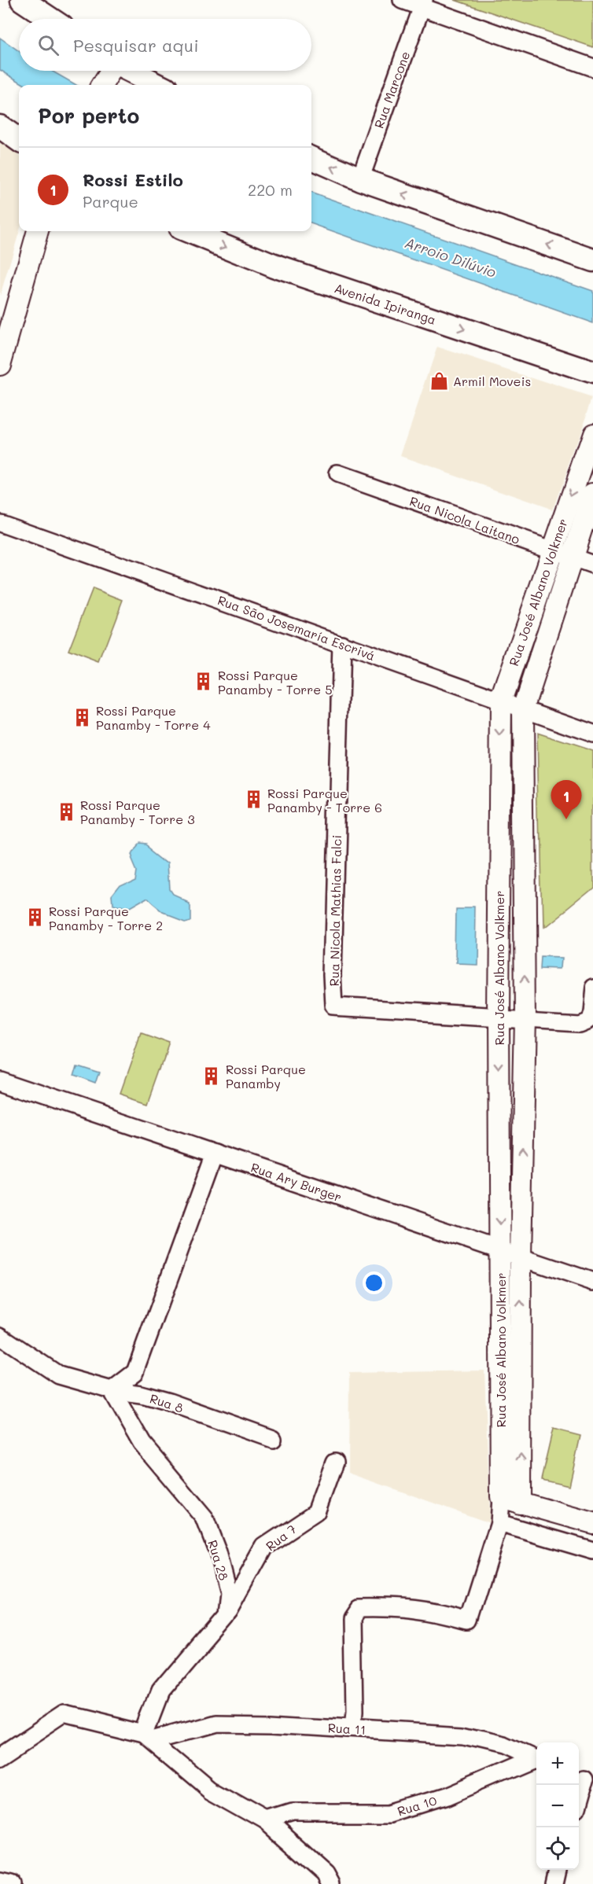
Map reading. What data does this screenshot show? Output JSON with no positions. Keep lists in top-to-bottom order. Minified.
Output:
{"streets":{"main road":["Avenida Ipiranga"],"street":["Rua Marcone","Rua Nicola Laitano","Rua José Albano Volkmer","Rua São Josemaría Escrivá","Rua Nicola Mathias Falci","Rua Ary Burger","Rua 8","Rua 7","Rua 28","Rua 11","Rua 10"]},"crossings":[["Rua Nicola Laitano","Rua José Albano Volkmer"],["Rua José Albano Volkmer","Rua São Josemaría Escrivá"],["Rua José Albano Volkmer","Rua Nicola Mathias Falci"],["Rua José Albano Volkmer","Rua Ary Burger"],["Rua São Josemaría Escrivá","Rua Nicola Mathias Falci"],["Rua 8","Rua 28"],["Rua 7","Rua 28"],["Rua 11","Rua 10"]],"water":["Arroio Dilúvio"],"places":{"shop":["Armil Moveis"],"building":["Rossi Parque Panamby - Torre 5","Rossi Parque Panamby - Torre 4","Rossi Parque Panamby - Torre 6","Rossi Parque Panamby - Torre 3","Rossi Parque Panamby - Torre 2","Rossi Parque Panamby"]},"page":{"search":"Pesquisar aqui","heading":"Por perto","list":[{"mark":"1","name":"Rossi Estilo","note":"Parque","value":"220 m"}],"pins":"1","map_buttons":["+","−"]}}
